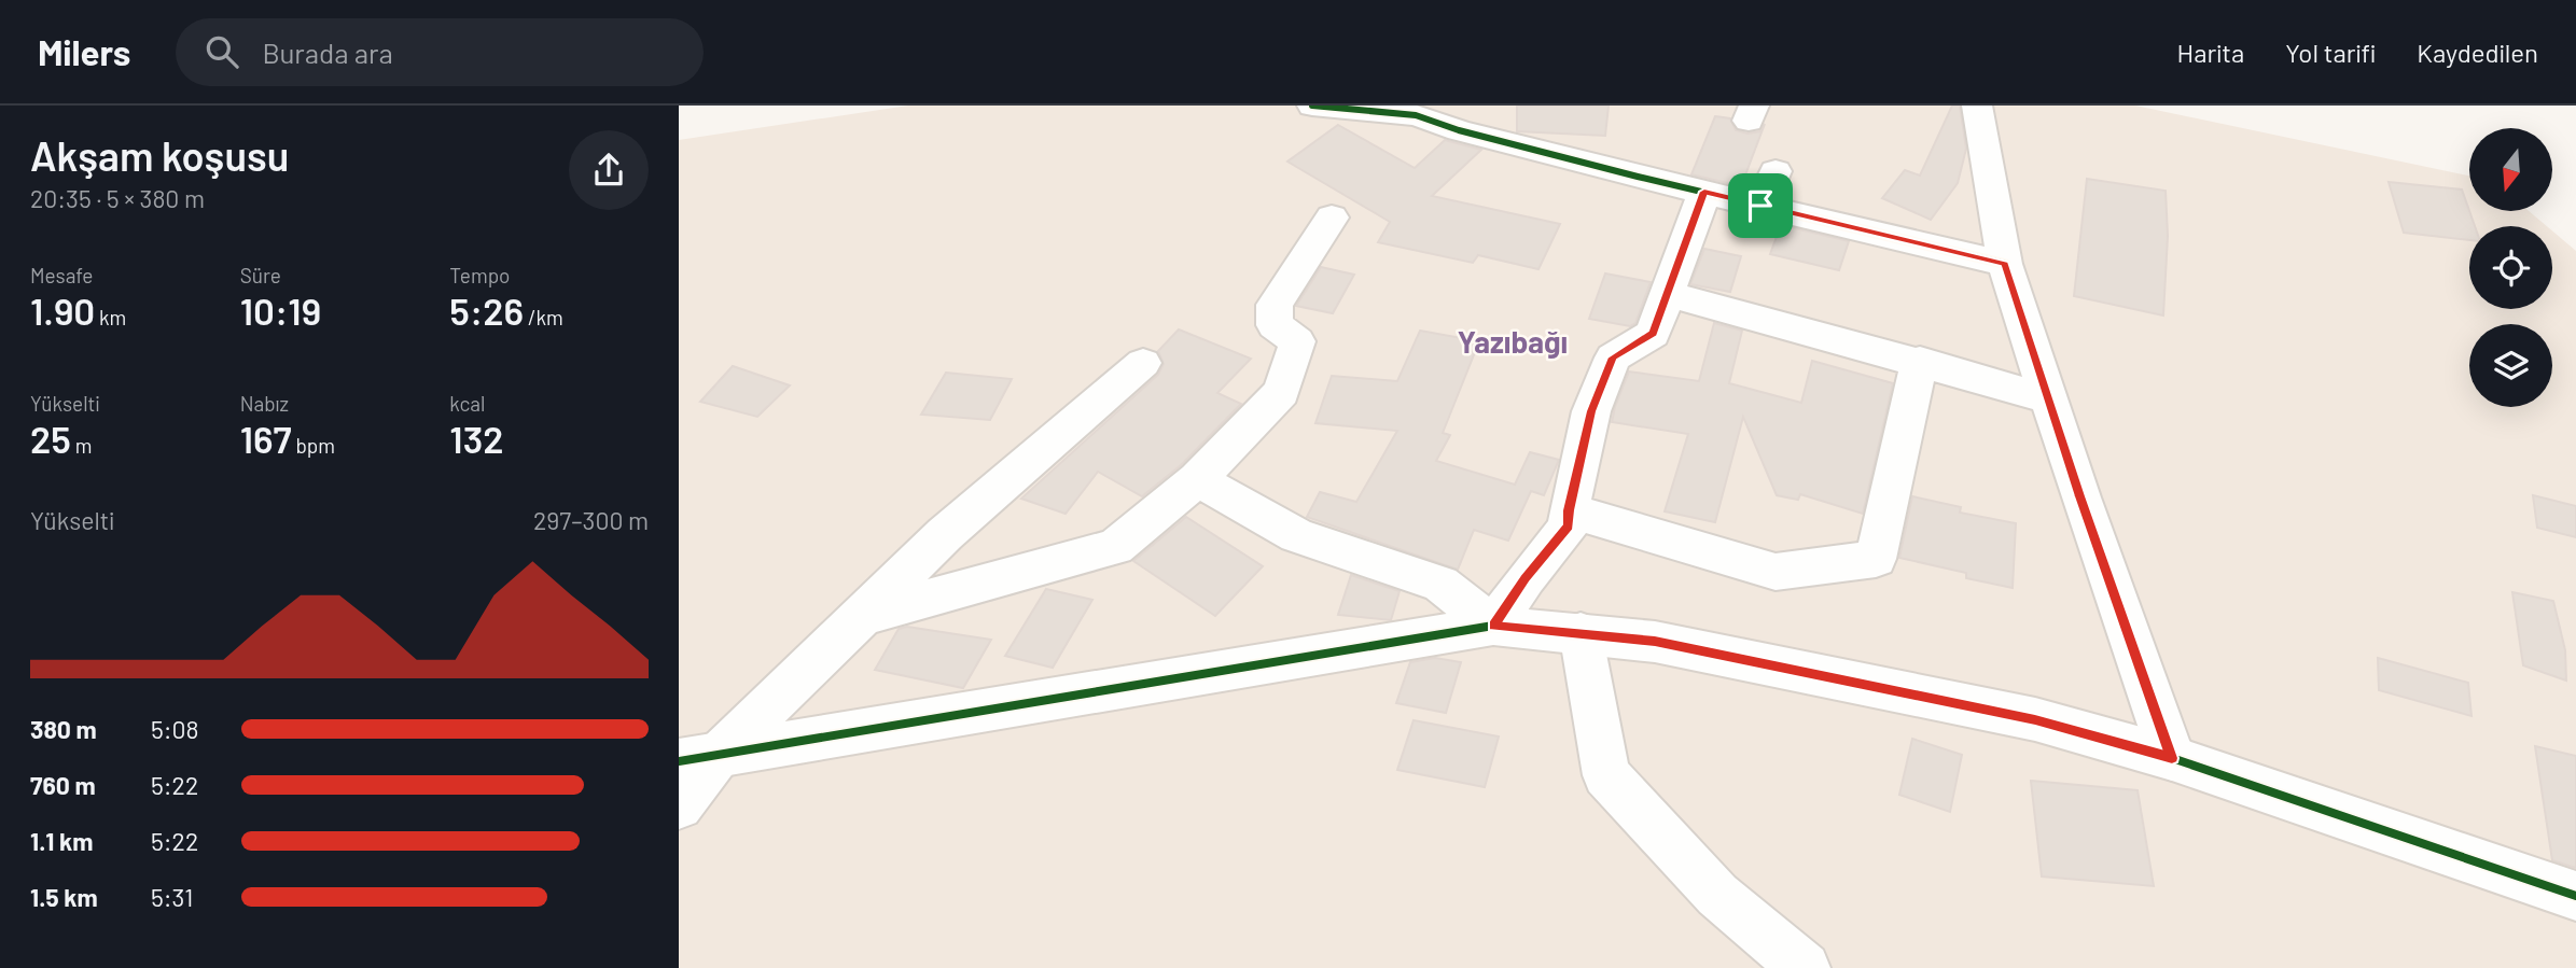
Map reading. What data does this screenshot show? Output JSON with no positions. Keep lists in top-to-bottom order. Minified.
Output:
{"districts":["Yazıbağı"],"north":"bottom","page":{"header":"Milers","search":"Burada ara","nav":["Harita","Yol tarifi","Kaydedilen"],"heading":["Akşam koşusu","20:35 · 5 × 380 m"],"stats":[["Mesafe","1.90 km"],["Süre","10:19"],["Tempo","5:26 /km"],["Yükselti","25 m"],["Nabız","167 bpm"],["kcal","132"]],"chart":["Yükselti","297–300 m"],"list":[{"name":"380 m","note":"5:08"},{"name":"760 m","note":"5:22"},{"name":"1.1 km","note":"5:22"},{"name":"1.5 km","note":"5:31"}]}}
